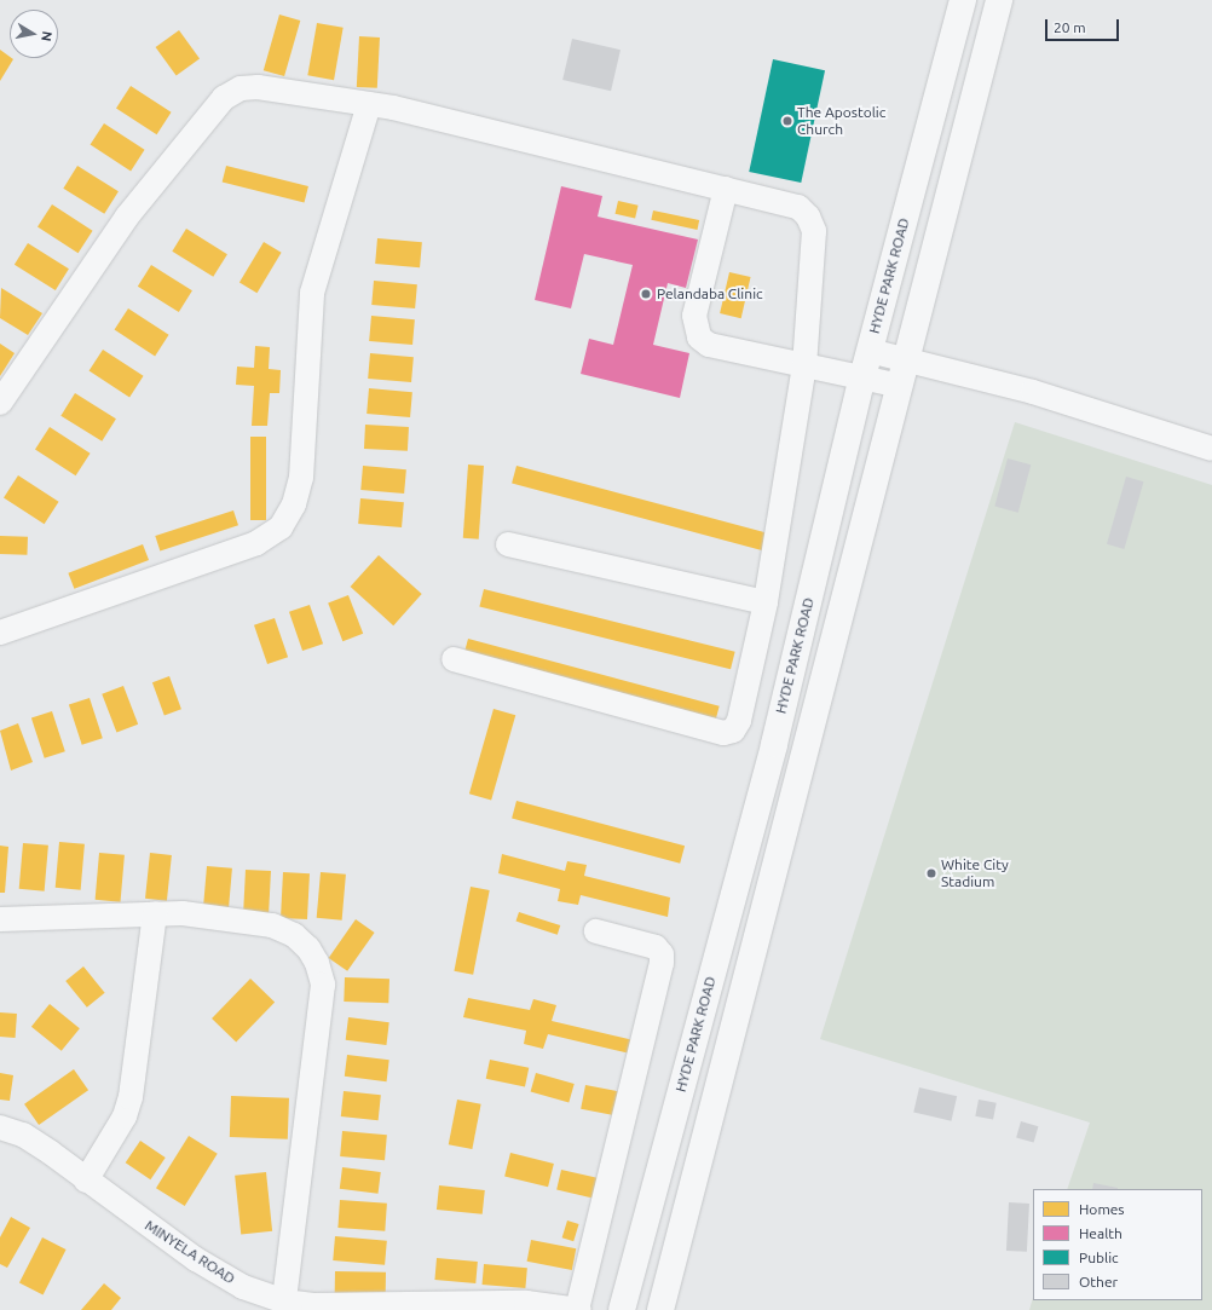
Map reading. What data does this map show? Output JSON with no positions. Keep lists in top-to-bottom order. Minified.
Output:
{"streets":{"street":["HYDE PARK ROAD","MINYELA ROAD"]},"places":["The Apostolic Church","Pelandaba Clinic","White City Stadium"],"legend":["Homes","Health","Public","Other"],"scale_bar":"20 m","north":"right"}
